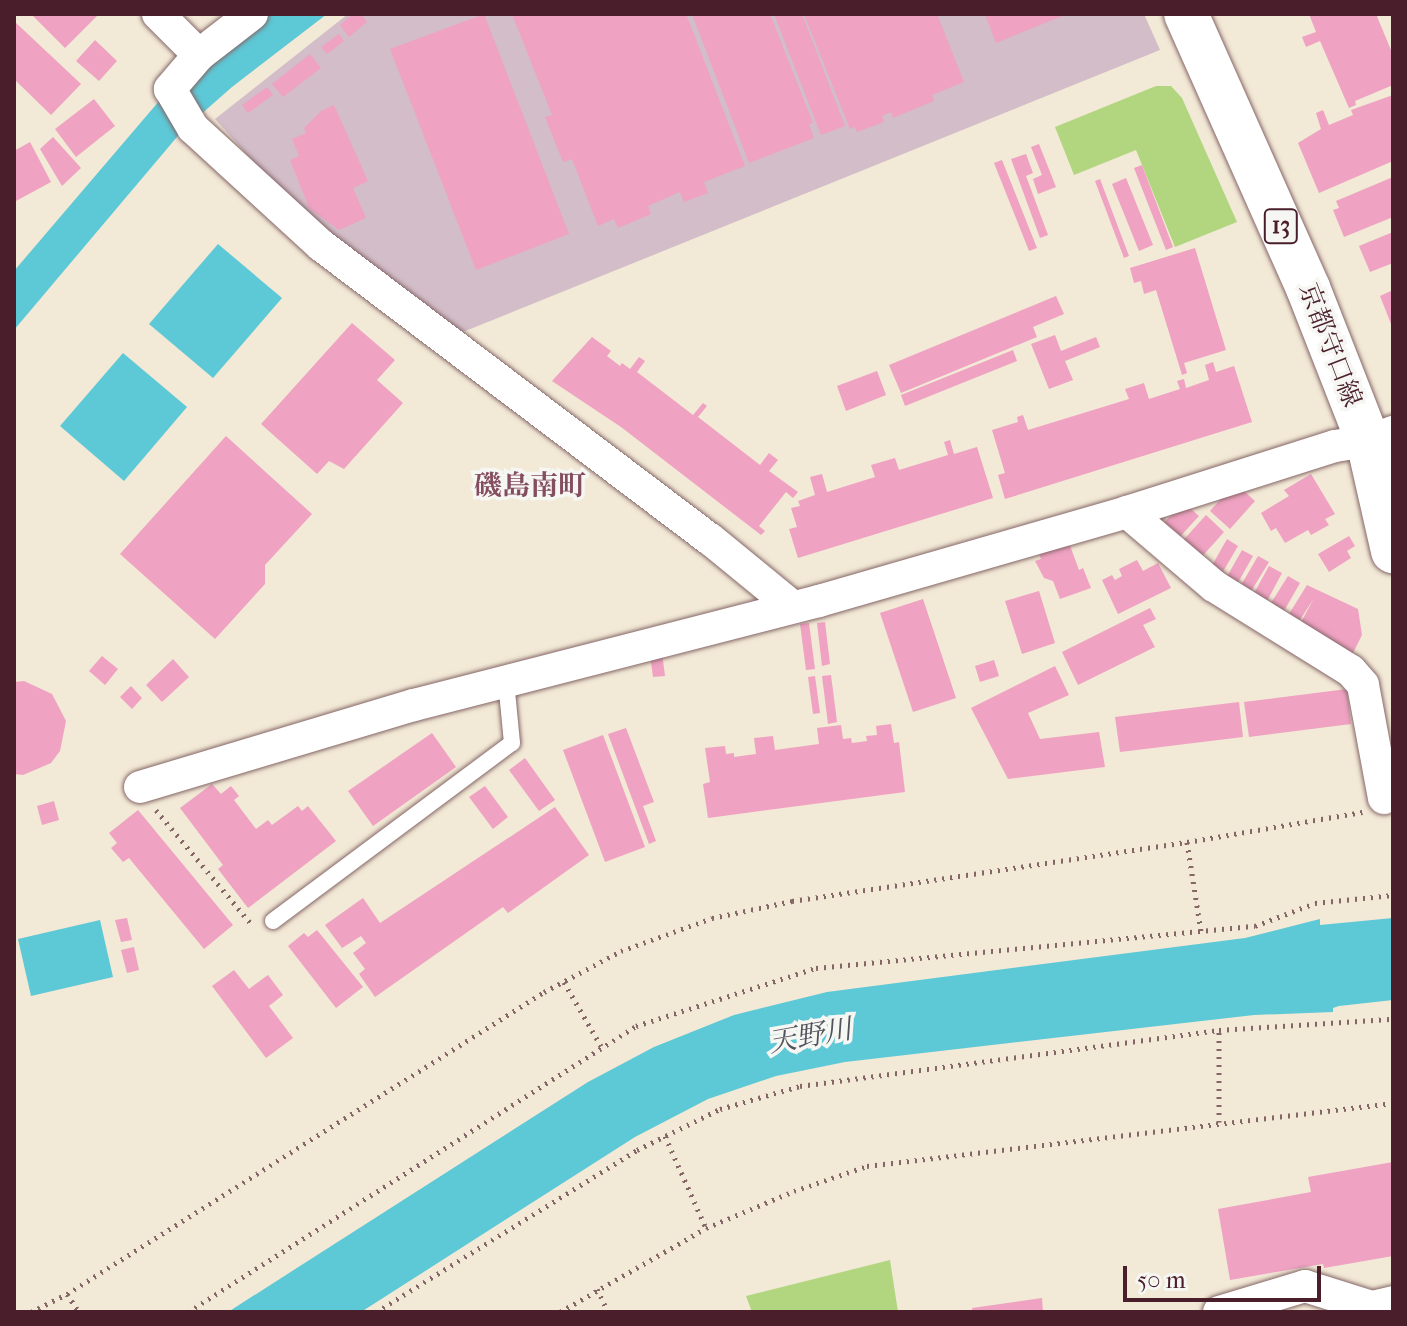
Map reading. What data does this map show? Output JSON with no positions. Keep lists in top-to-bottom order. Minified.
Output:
{"streets":{"main road":["13","京都守口線"]},"districts":["磯島南町"],"water":["天野川"],"scale_bar":"50 m"}
